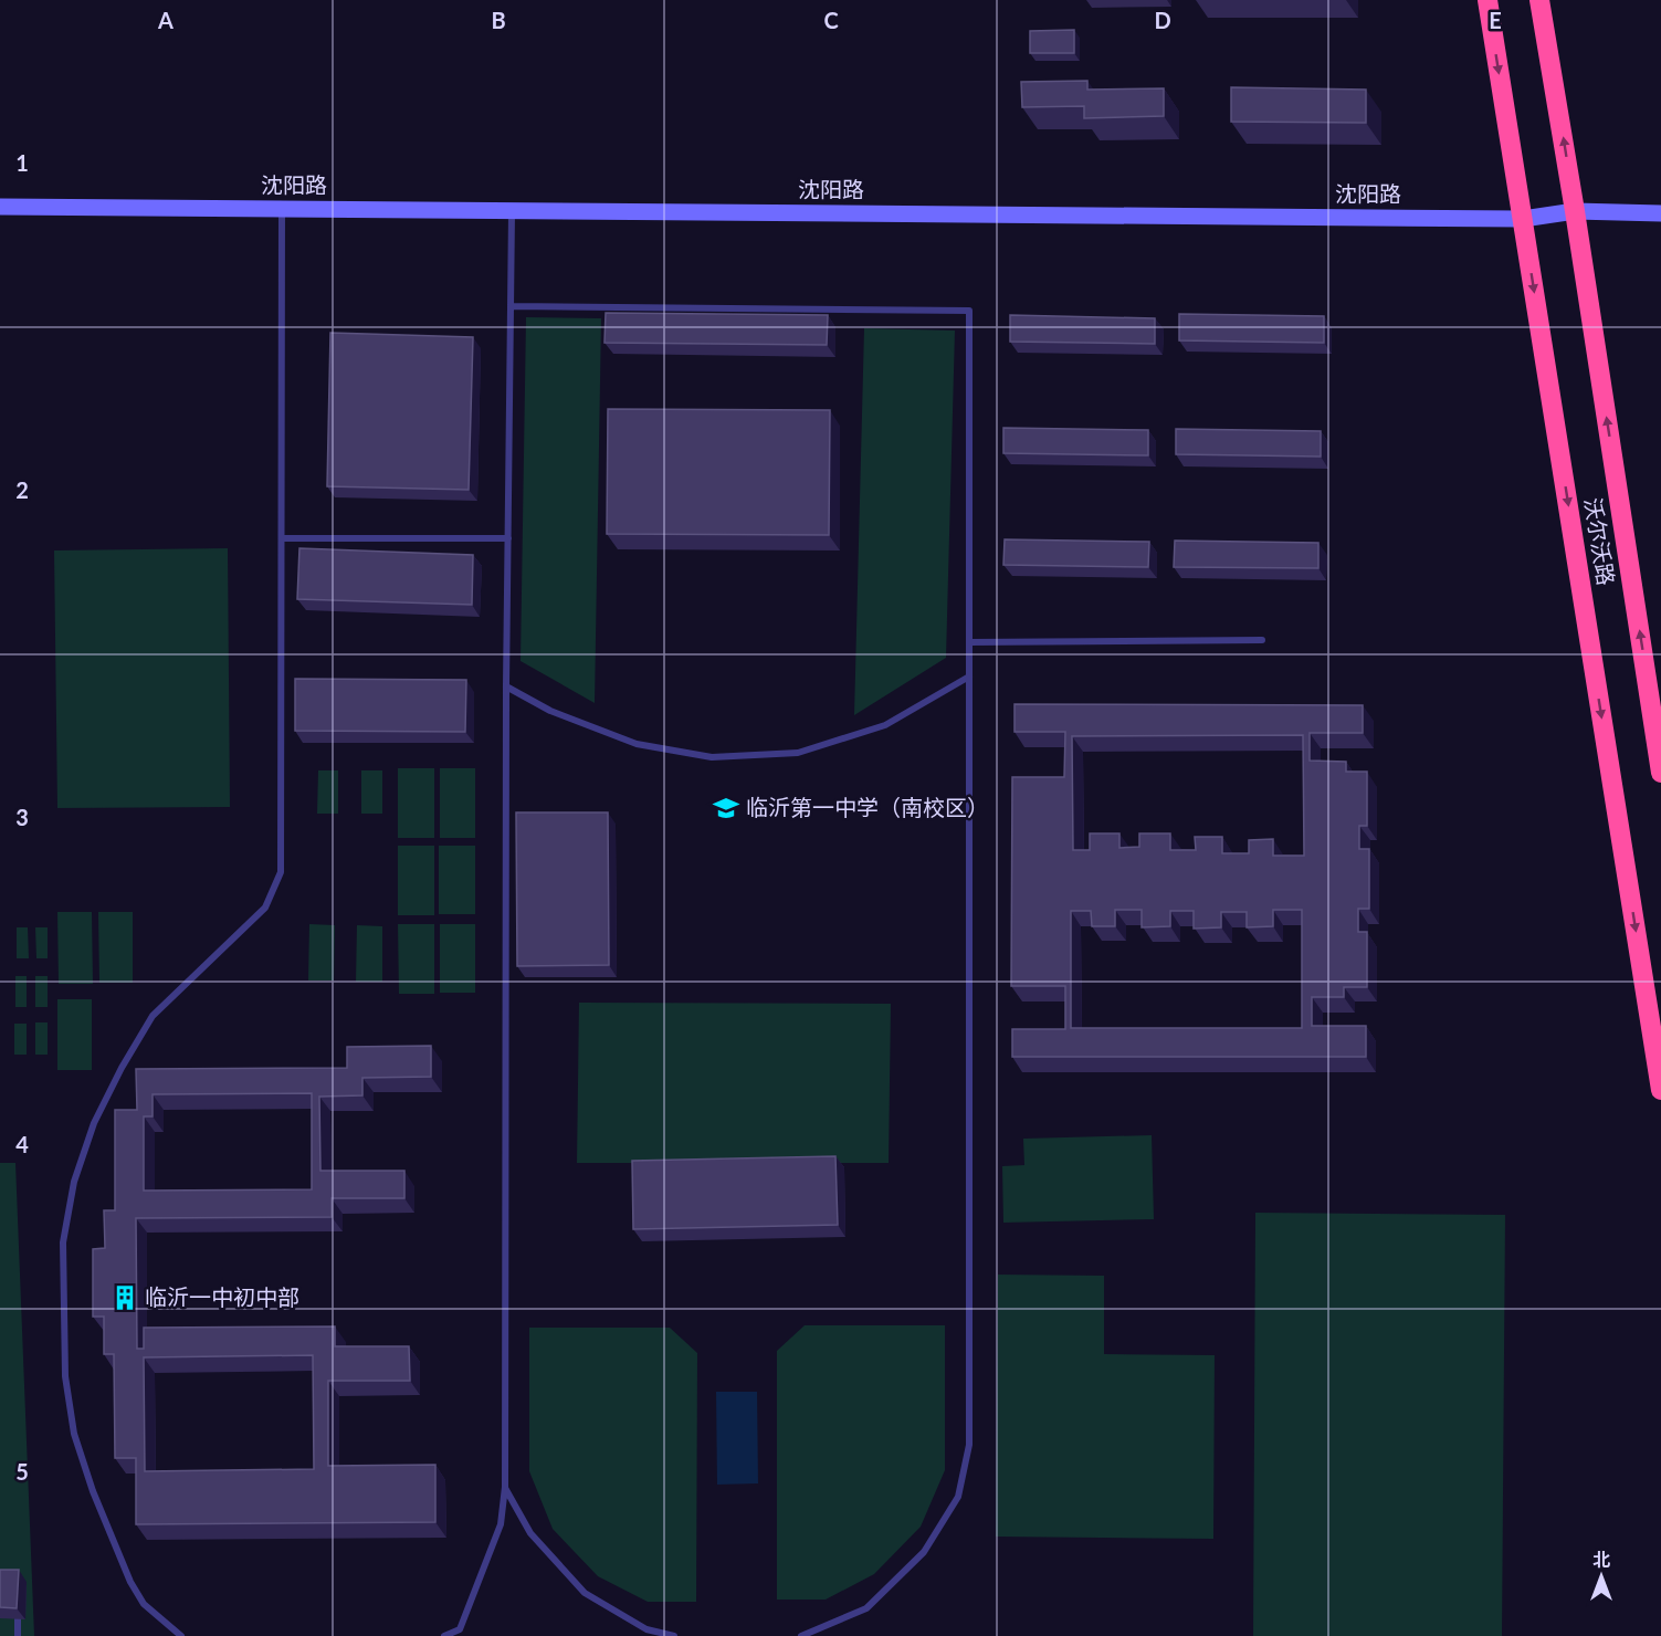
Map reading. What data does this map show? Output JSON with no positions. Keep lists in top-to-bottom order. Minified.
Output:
{"streets":{"highway":["沃尔沃路"],"street":["沈阳路"]},"crossings":[["沈阳路","沃尔沃路"]],"places":{"school or university":["临沂第一中学（南校区）"],"building":["临沂一中初中部"]},"north":"top","grid":{"columns":["A","B","C","D","E"],"rows":["1","2","3","4","5"]}}
